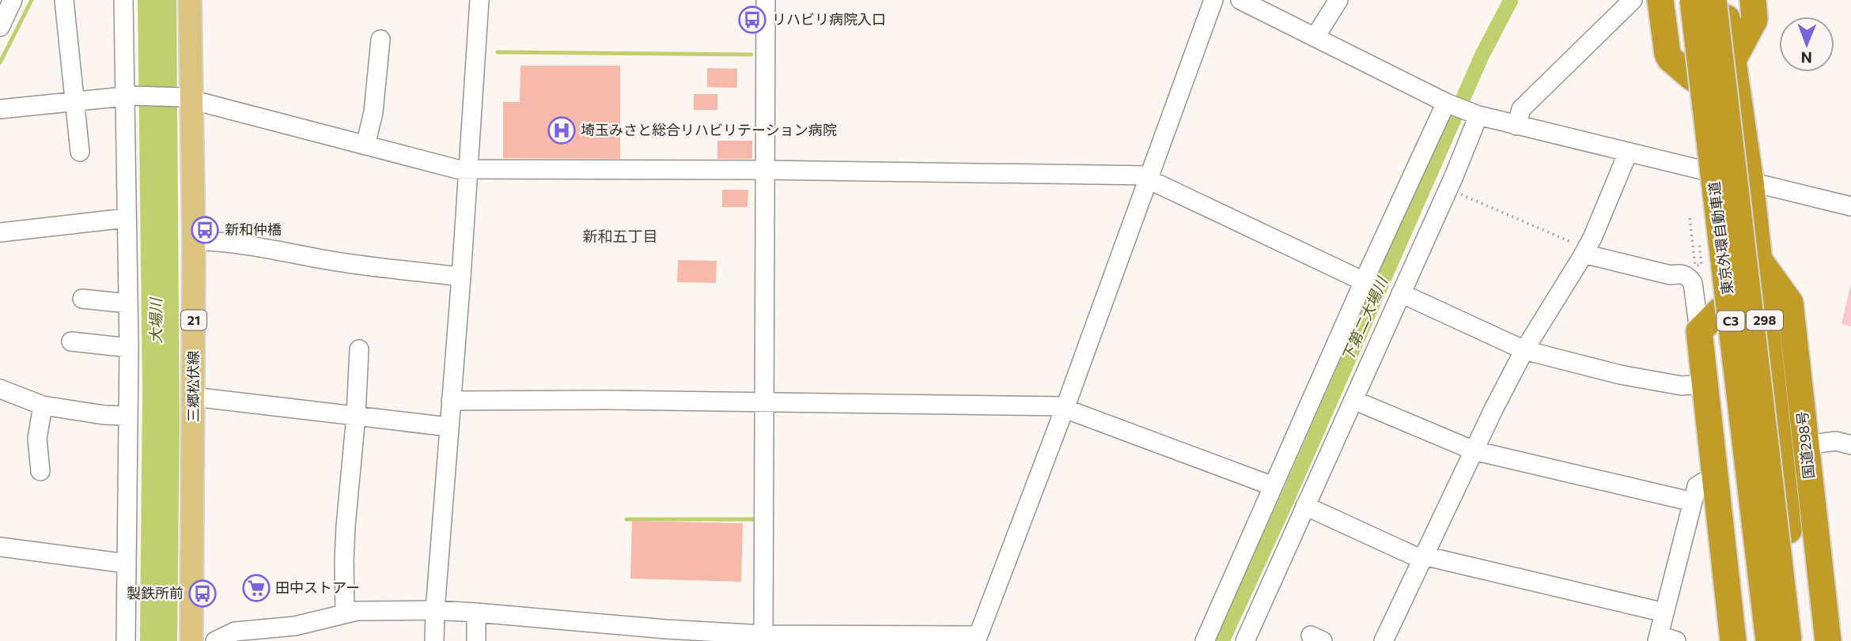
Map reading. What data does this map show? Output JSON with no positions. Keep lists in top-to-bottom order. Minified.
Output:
{"streets":{"highway":["東京外環自動車道","298","C3","国道298号"],"main road":["21","三郷松伏線"]},"districts":["新和五丁目"],"water":["下第二大場川","大場川"],"places":{"bus stop":["リハビリ病院入口","新和仲橋","製鉄所前"],"hospital":["埼玉みさと総合リハビリテーション病院"],"supermarket":["田中ストアー"]},"north":"bottom"}
